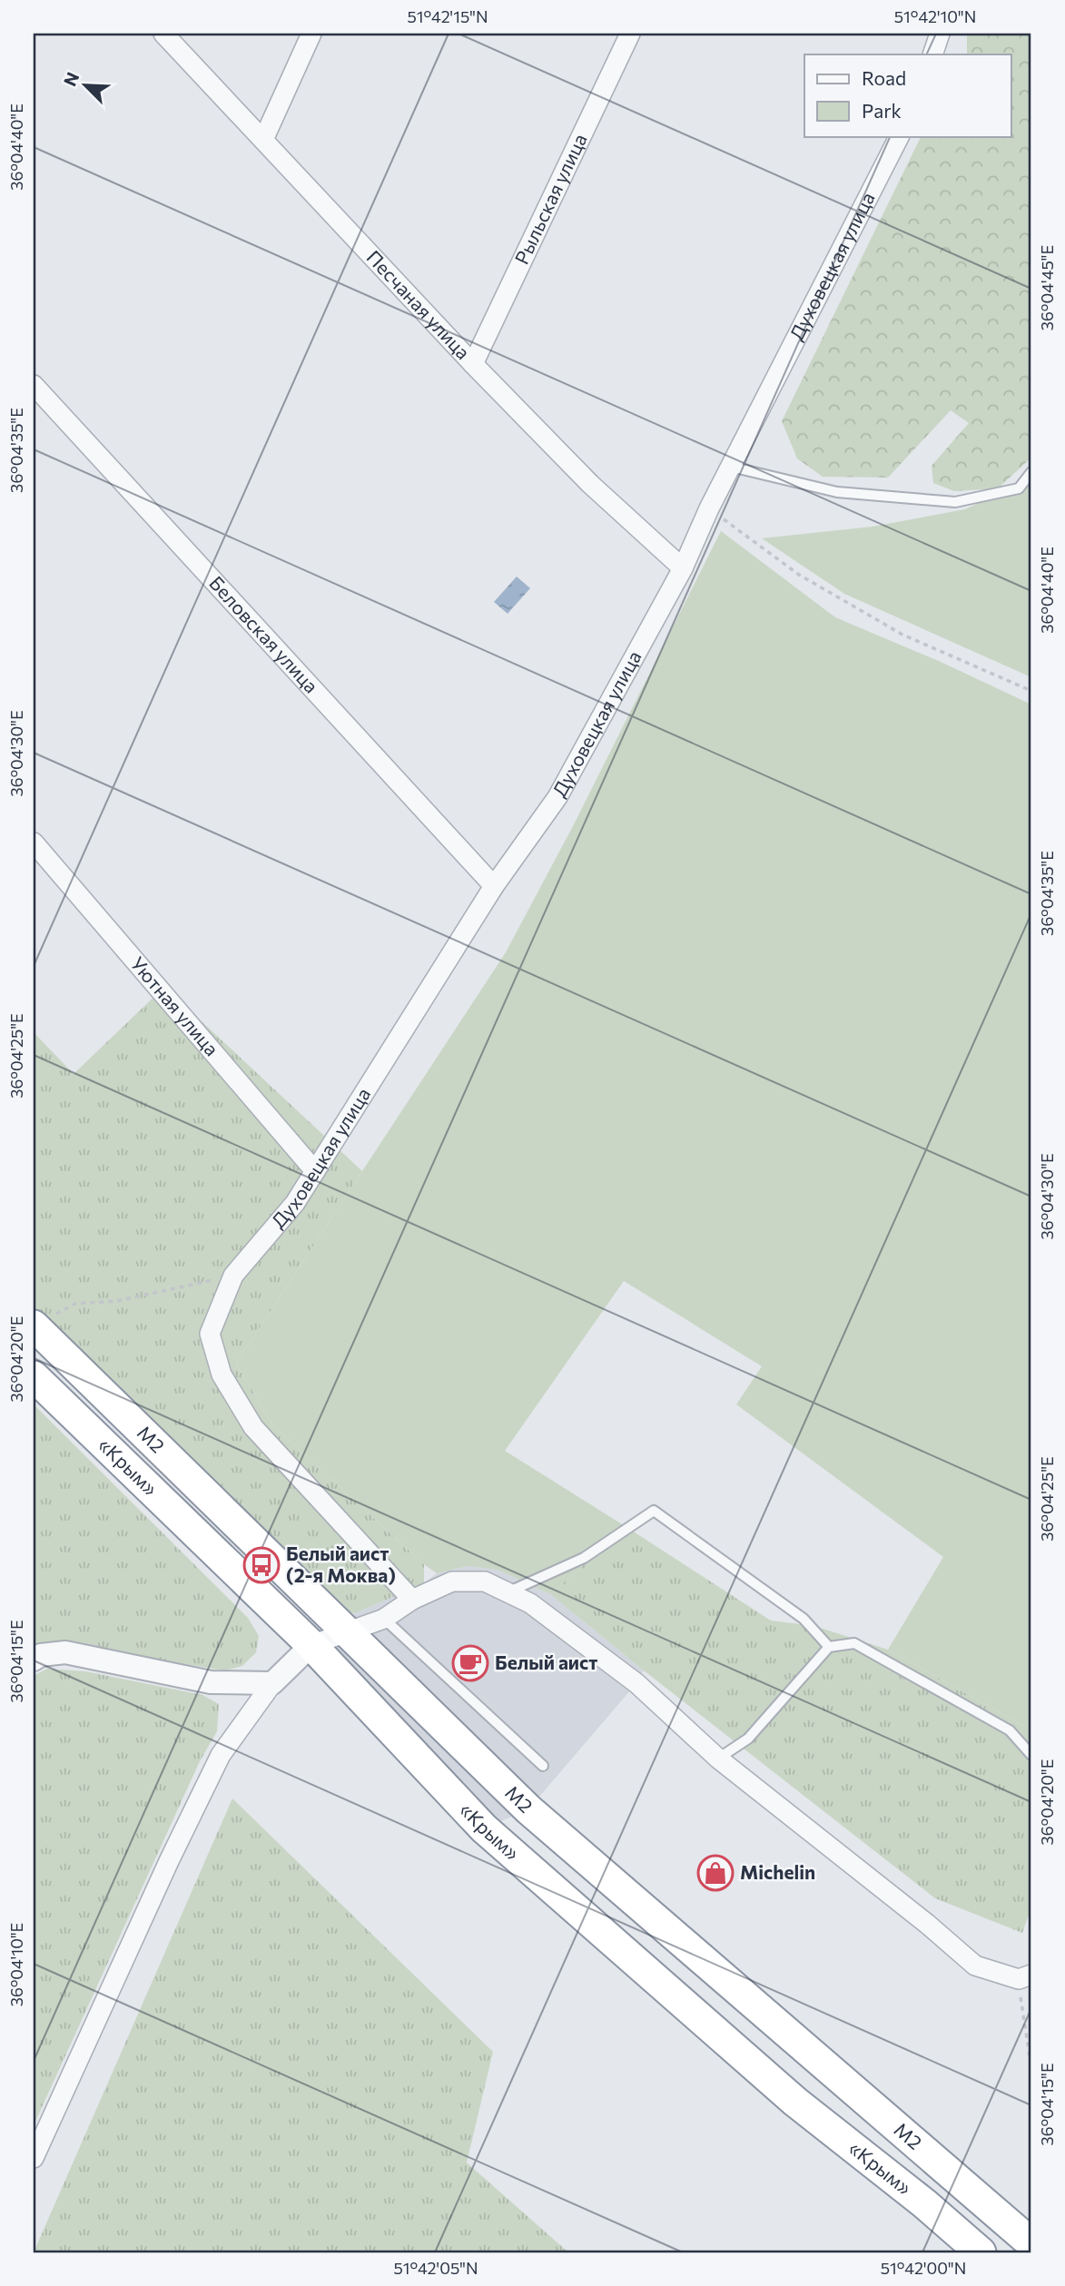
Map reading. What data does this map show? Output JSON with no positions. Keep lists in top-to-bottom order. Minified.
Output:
{"streets":{"highway":["М2","«Крым»"],"street":["Рыльская улица","Духовецкая улица","Песчаная улица","Беловская улица","Уютная улица"]},"crossings":[["Рыльская улица","Песчаная улица"],["Духовецкая улица","Песчаная улица"],["Духовецкая улица","Беловская улица"],["Духовецкая улица","Уютная улица"]],"places":{"bus stop":["Белый аист (2-я Моква)"],"cafe":["Белый аист"],"shop":["Michelin"]},"legend":["Road","Park"],"north":"top left","coordinates":["51°42'15\"N","51°42'10\"N","36°04'40\"E","36°04'45\"E","36°04'35\"E","36°04'30\"E","36°04'25\"E","36°04'20\"E","36°04'15\"E","36°04'10\"E","51°42'05\"N","51°42'00\"N"]}
